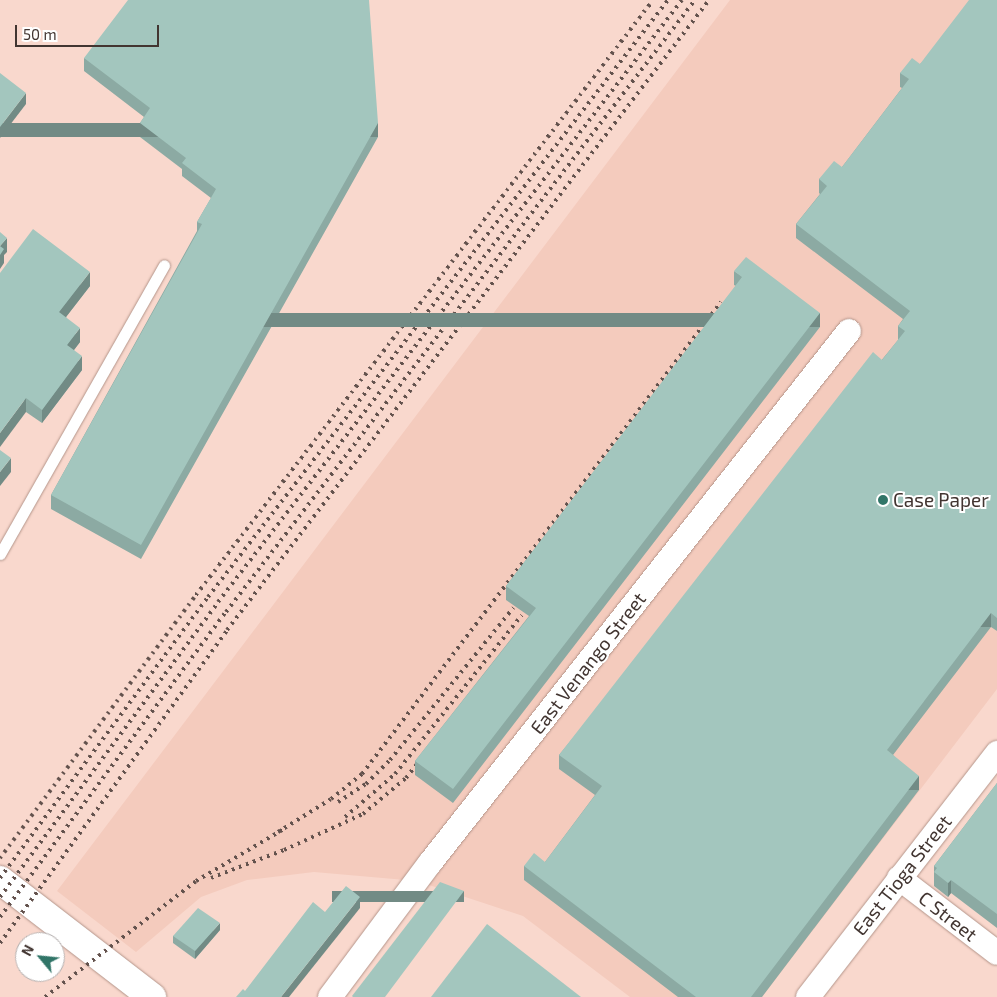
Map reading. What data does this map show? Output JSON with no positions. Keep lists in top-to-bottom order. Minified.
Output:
{"streets":{"street":["East Venango Street","East Tioga Street","C Street"]},"crossings":[["East Tioga Street","C Street"]],"places":["Case Paper"],"scale_bar":"50 m","north":"top left"}
